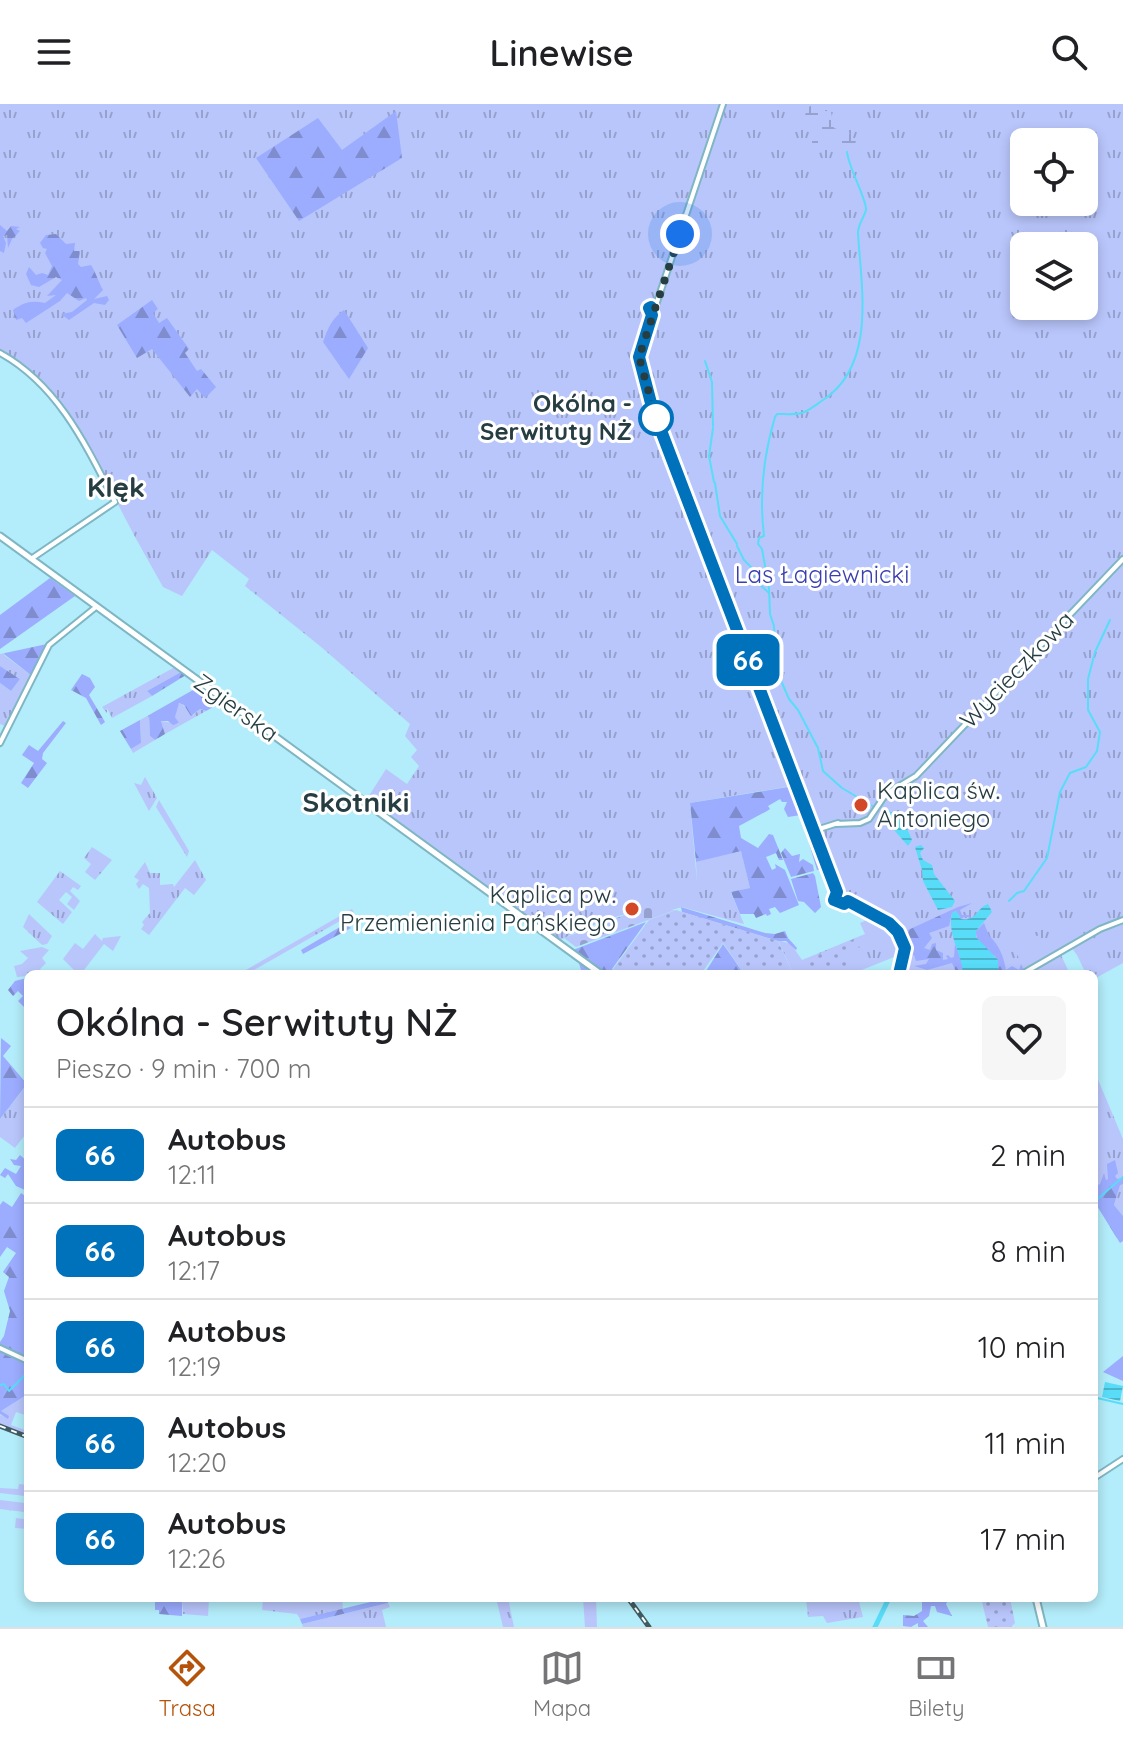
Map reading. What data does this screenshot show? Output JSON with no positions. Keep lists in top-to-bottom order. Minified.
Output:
{"streets":{"main road":["Zgierska"],"street":["Wycieczkowa"]},"districts":["Klęk","Skotniki"],"parks":["Las Łagiewnicki"],"places":["Okólna - Serwituty NŻ","Kaplica św. Antoniego","Kaplica pw. Przemienienia Pańskiego"],"lines":["bus line 66"],"page":{"header":"Linewise","on_map":"66","heading":["Okólna - Serwituty NŻ","Pieszo · 9 min · 700 m"],"list":[{"mark":"66","name":"Autobus","note":"12:11","value":"2 min"},{"mark":"66","name":"Autobus","note":"12:17","value":"8 min"},{"mark":"66","name":"Autobus","note":"12:19","value":"10 min"},{"mark":"66","name":"Autobus","note":"12:20","value":"11 min"},{"mark":"66","name":"Autobus","note":"12:26","value":"17 min"}],"tabs":["Trasa","Mapa","Bilety"]}}
